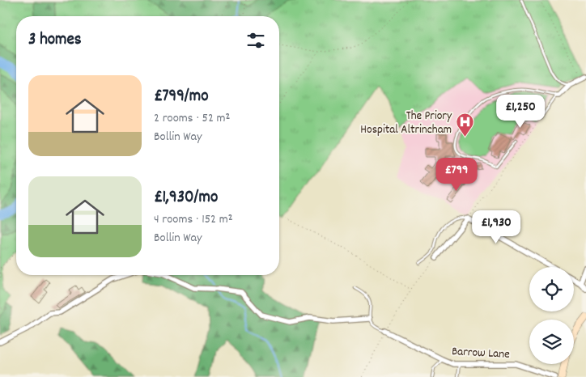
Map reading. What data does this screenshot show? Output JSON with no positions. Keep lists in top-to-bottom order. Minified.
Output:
{"streets":{"street":["Barrow Lane"]},"places":{"hospital":["The Priory Hospital Altrincham"]},"page":{"heading":"3 homes","list":[{"name":"£799/mo","note":"2 rooms · 52 m² · Bollin Way"},{"name":"£1,930/mo","note":"4 rooms · 152 m² · Bollin Way"}],"price":["£1,250","£799","£1,930"]}}
